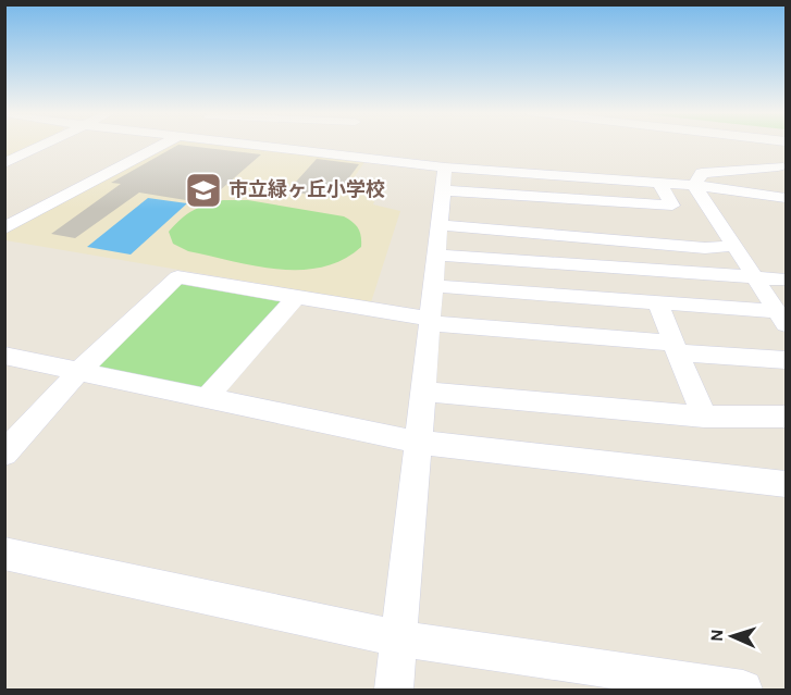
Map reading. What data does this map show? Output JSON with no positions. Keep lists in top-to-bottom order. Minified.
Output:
{"places":{"school or university":["市立緑ヶ丘小学校"]},"north":"left"}
